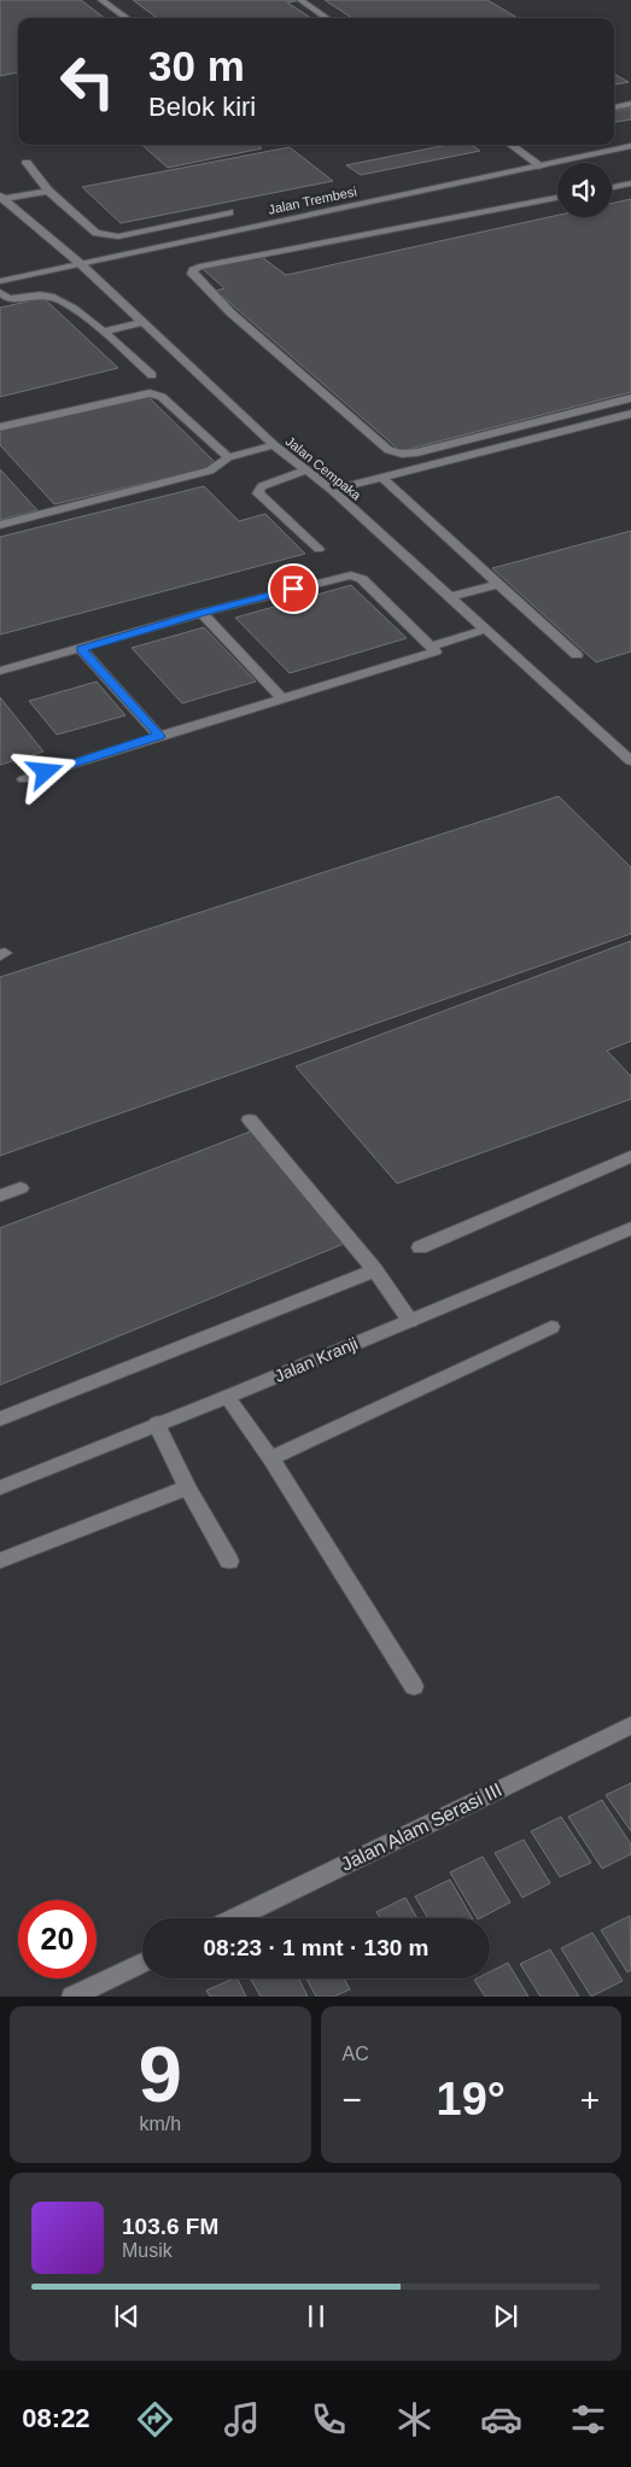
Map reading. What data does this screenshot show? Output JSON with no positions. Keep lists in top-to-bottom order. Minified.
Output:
{"streets":{"street":["Jalan Trembesi","Jalan Cempaka","Jalan Kranji","Jalan Alam Serasi III"]},"crossings":[["Jalan Trembesi","Jalan Cempaka"]],"page":{"turn":["30 m","Belok kiri"],"limit":"20","trip":"08:23 · 1 mnt · 130 m","tile":[["9","km/h"],"AC"],"heat":["−","19°","+"],"song":["103.6 FM","Musik"],"tabs":"08:22"}}
